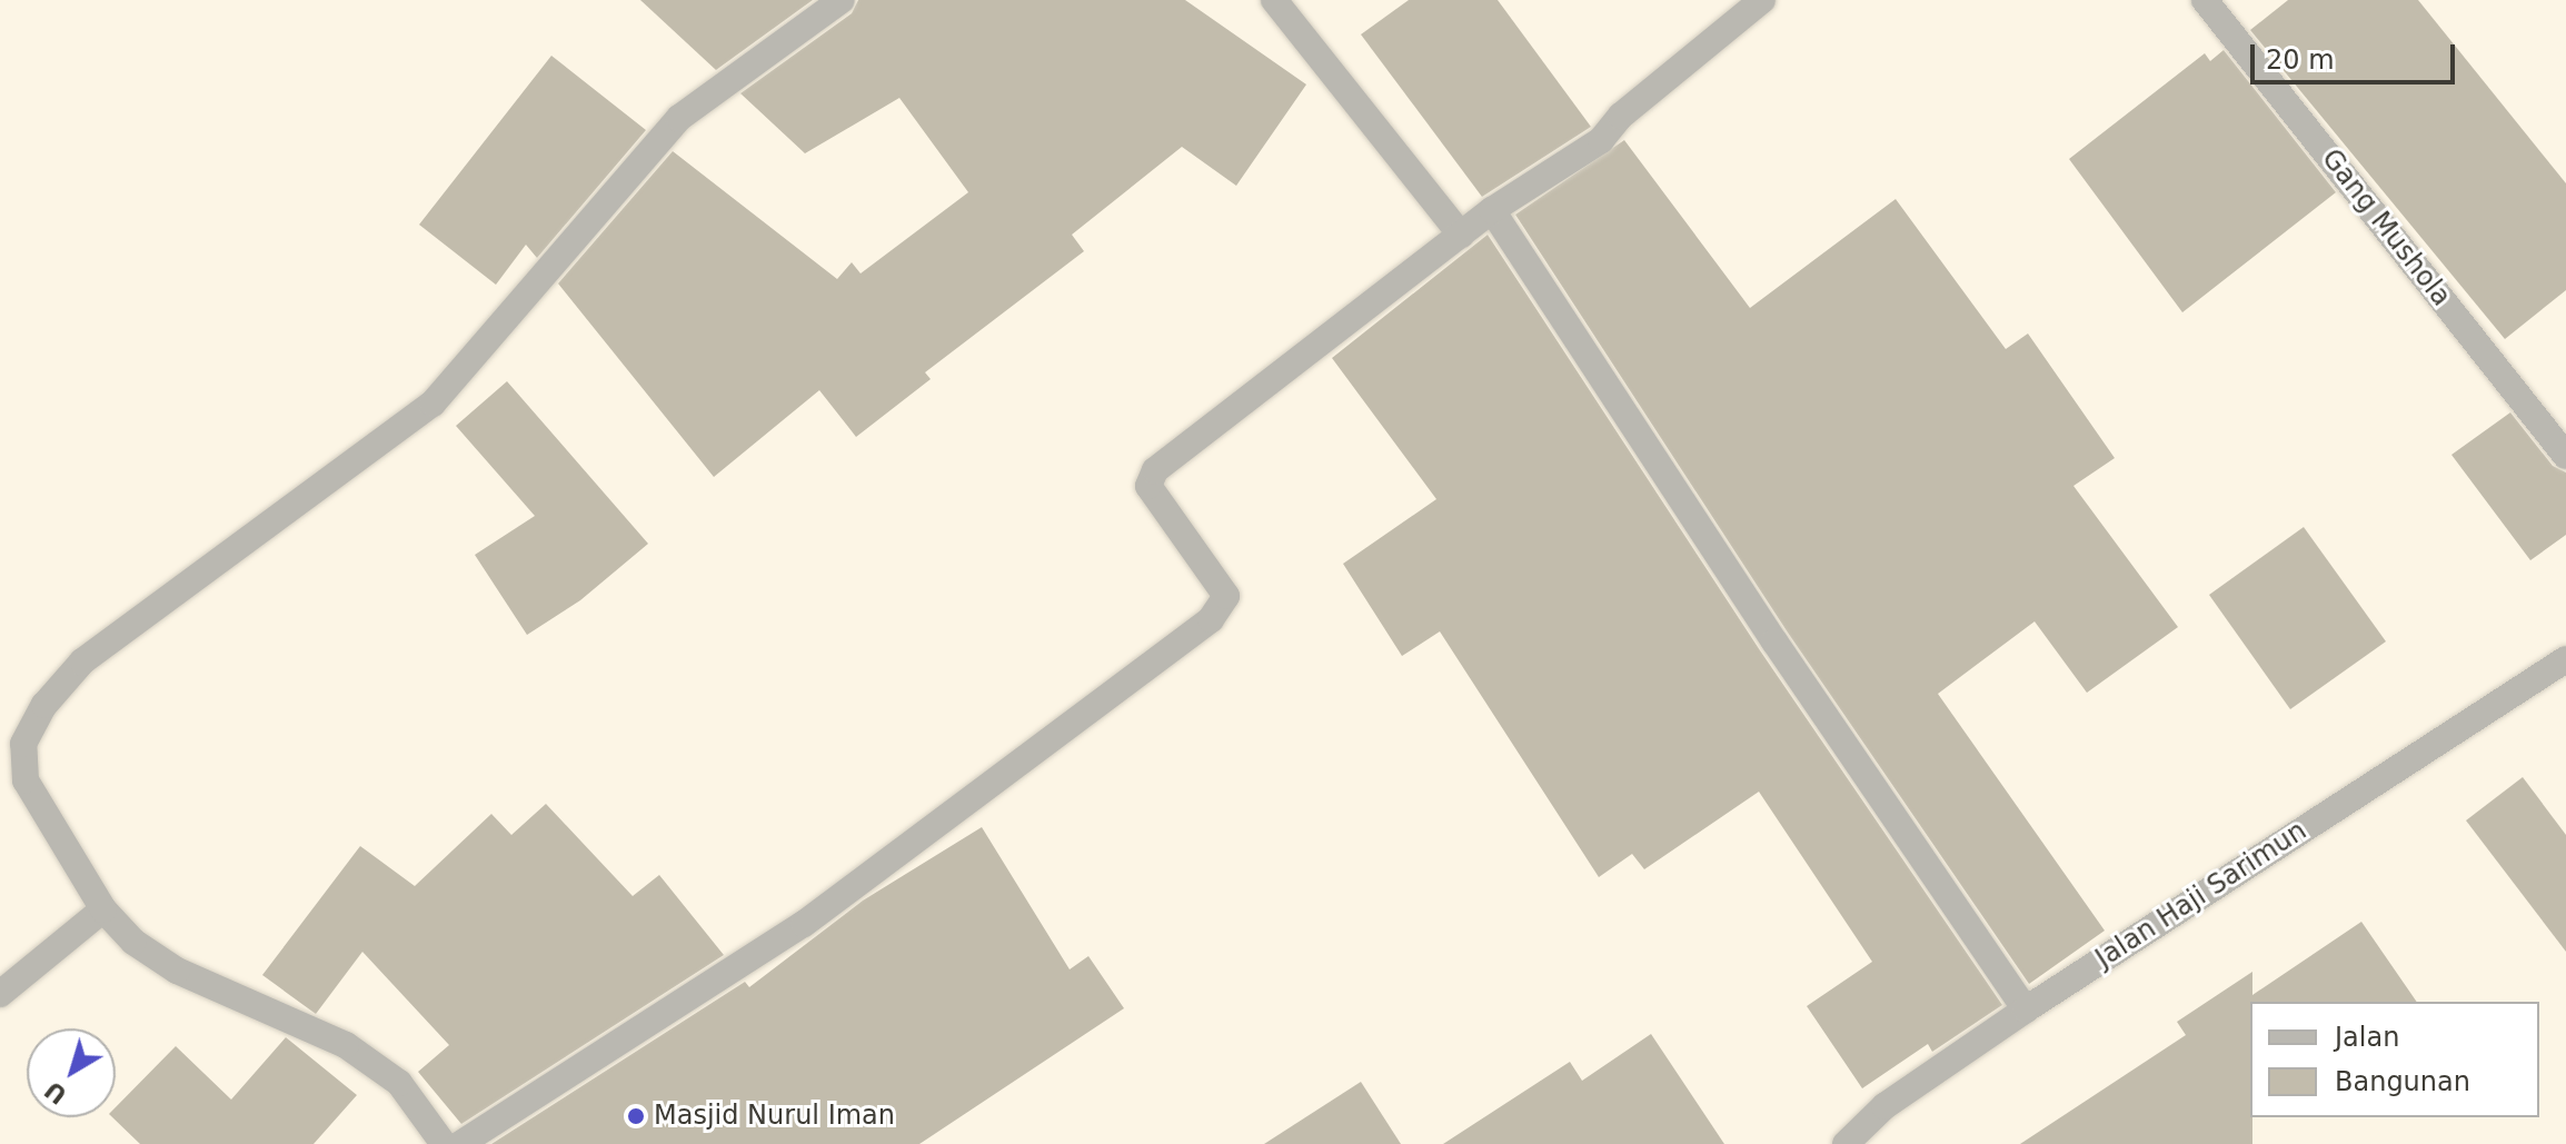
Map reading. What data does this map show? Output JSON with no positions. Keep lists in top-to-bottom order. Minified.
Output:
{"streets":{"street":["Gang Mushola","Jalan Haji Sarimun"]},"places":["Masjid Nurul Iman"],"legend":["Jalan","Bangunan"],"scale_bar":"20 m","north":"bottom left"}
